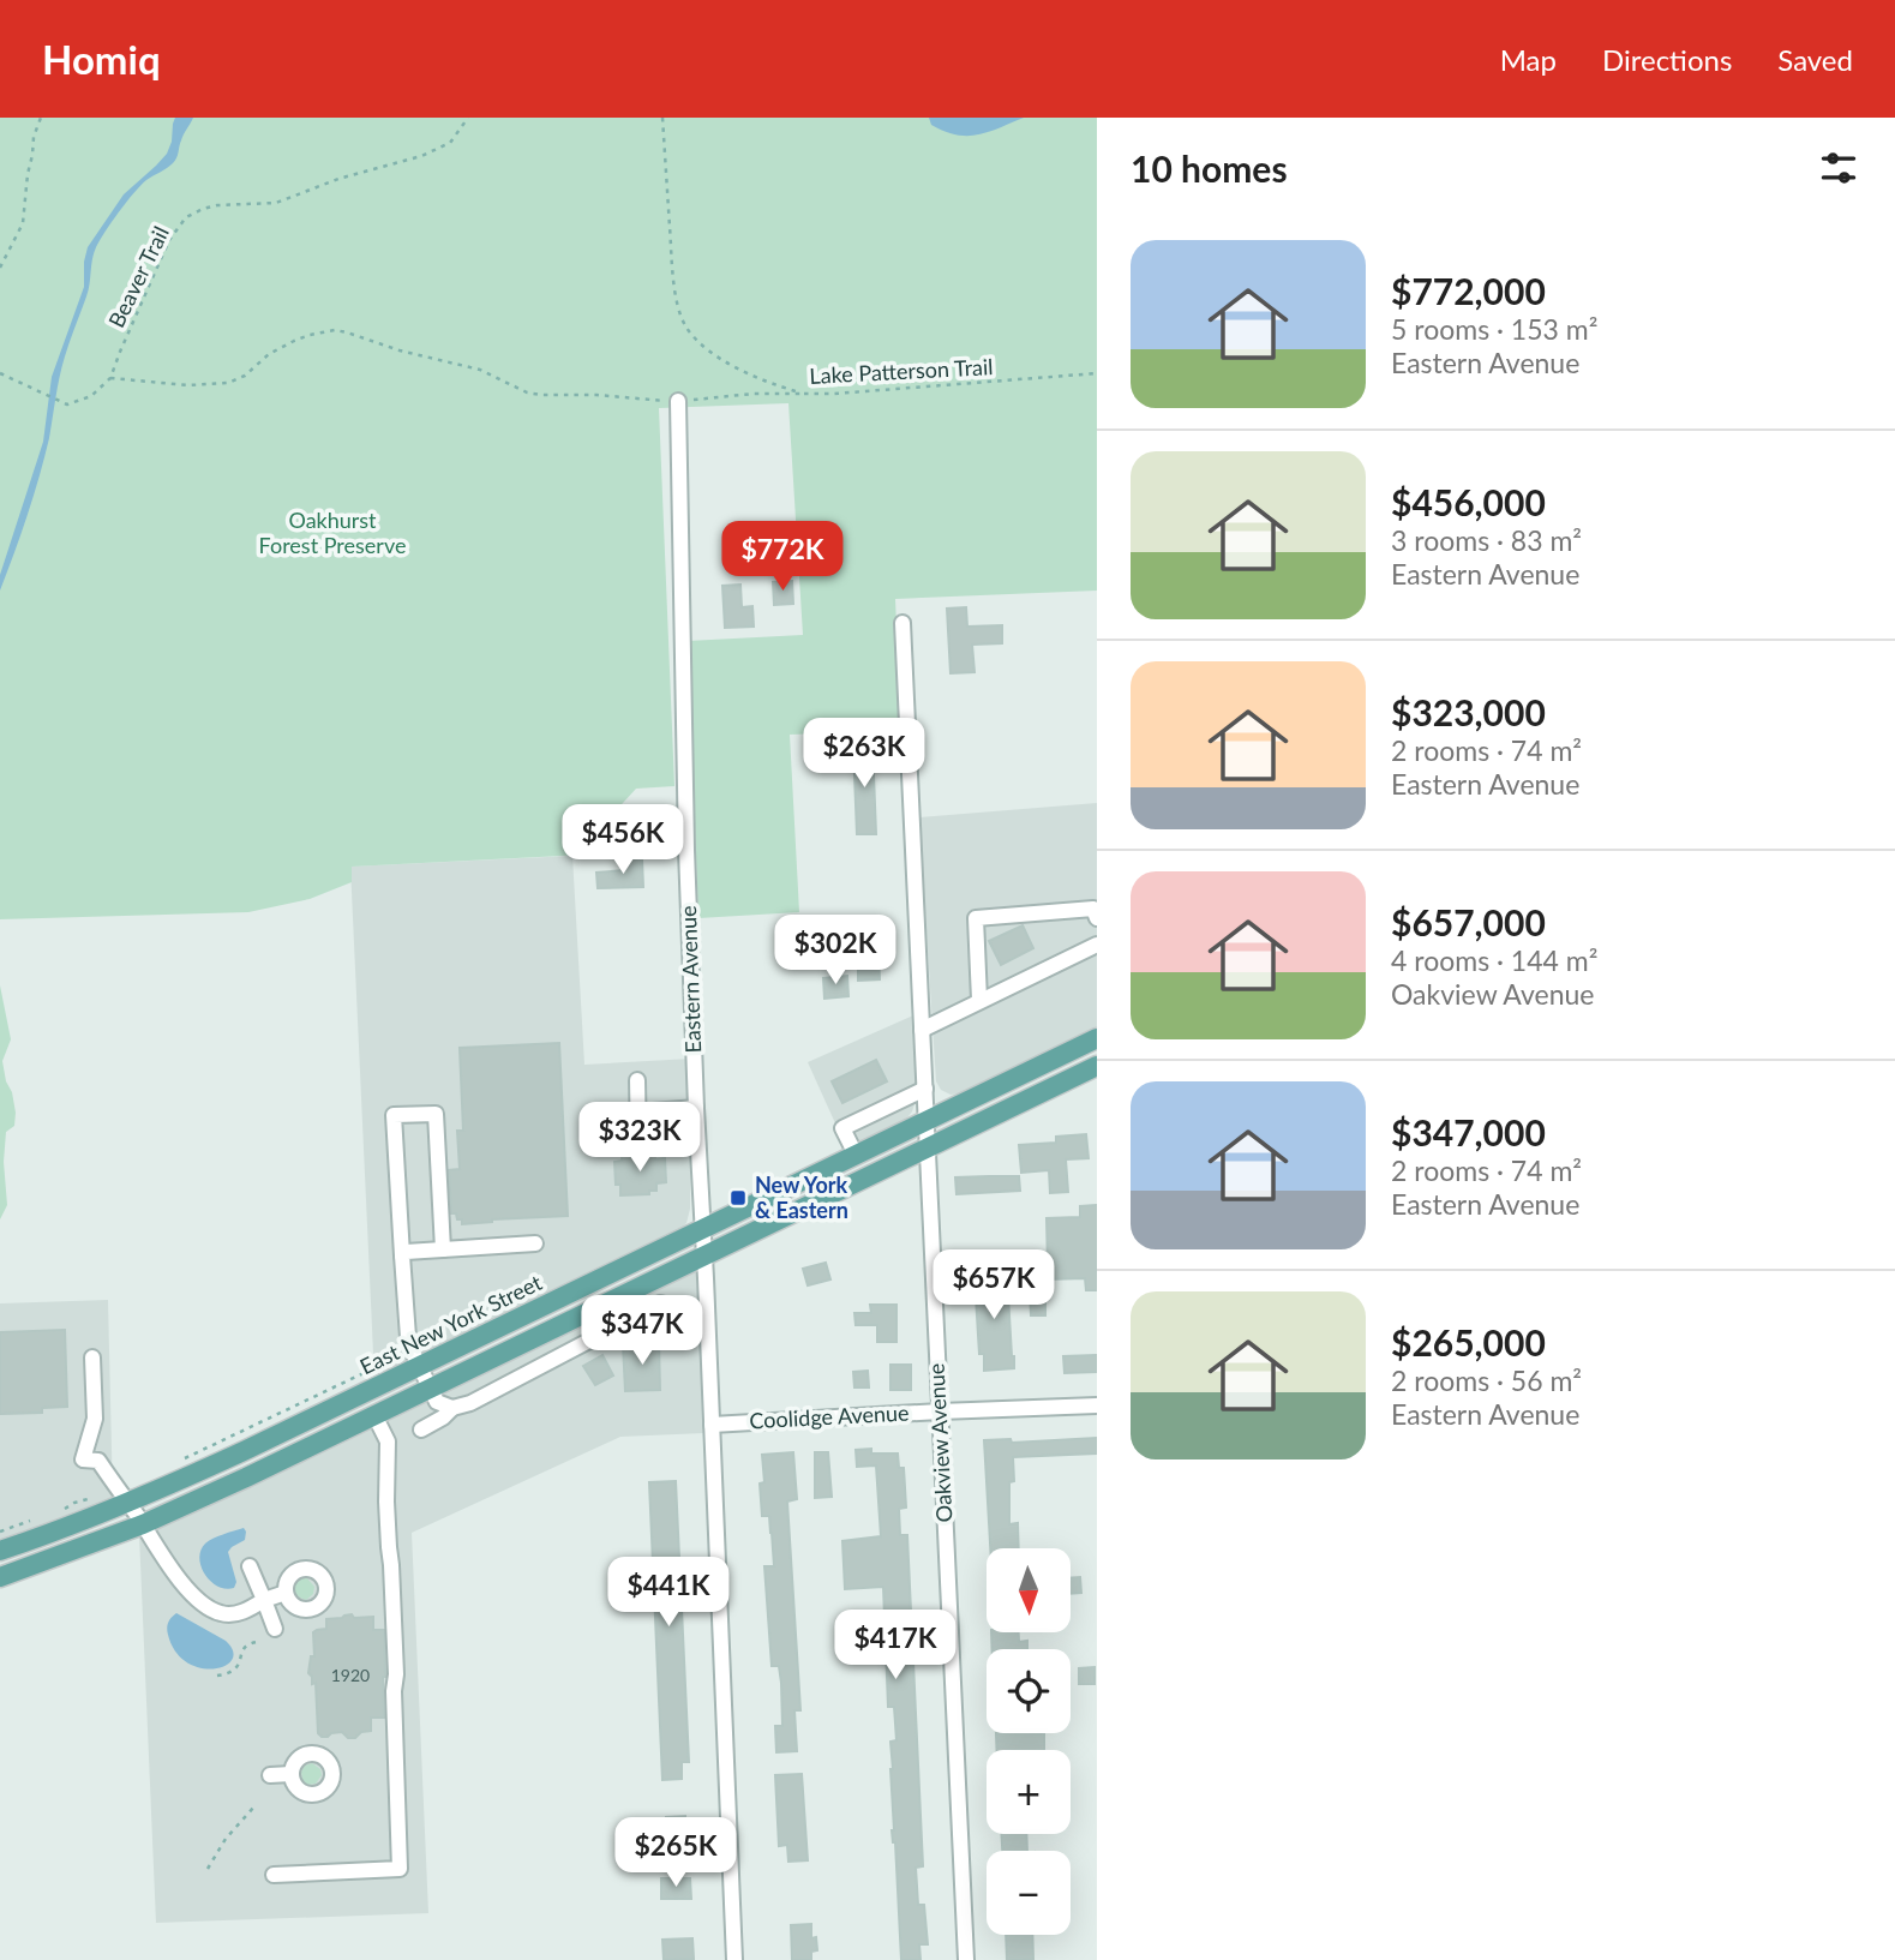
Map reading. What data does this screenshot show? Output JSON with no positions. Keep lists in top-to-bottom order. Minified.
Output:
{"streets":{"main road":["East New York Street"],"street":["Eastern Avenue","Coolidge Avenue","Oakview Avenue"],"path":["Beaver Trail","Lake Patterson Trail"]},"crossings":[["Eastern Avenue","East New York Street"],["Eastern Avenue","Coolidge Avenue"],["East New York Street","Oakview Avenue"],["Coolidge Avenue","Oakview Avenue"]],"parks":["Oakhurst Forest Preserve"],"places":{"transit":["New York & Eastern"]},"house_numbers":["1920"],"north":"bottom","page":{"header":"Homiq","nav":["Map","Directions","Saved"],"heading":"10 homes","list":[{"name":"$772,000","note":"5 rooms · 153 m² · Eastern Avenue"},{"name":"$456,000","note":"3 rooms · 83 m² · Eastern Avenue"},{"name":"$323,000","note":"2 rooms · 74 m² · Eastern Avenue"},{"name":"$657,000","note":"4 rooms · 144 m² · Oakview Avenue"},{"name":"$347,000","note":"2 rooms · 74 m² · Eastern Avenue"},{"name":"$265,000","note":"2 rooms · 56 m² · Eastern Avenue"}],"price":["$772K","$263K","$456K","$302K","$323K","$657K","$347K","$441K","$417K","$265K"],"map_buttons":["+","−"]}}
